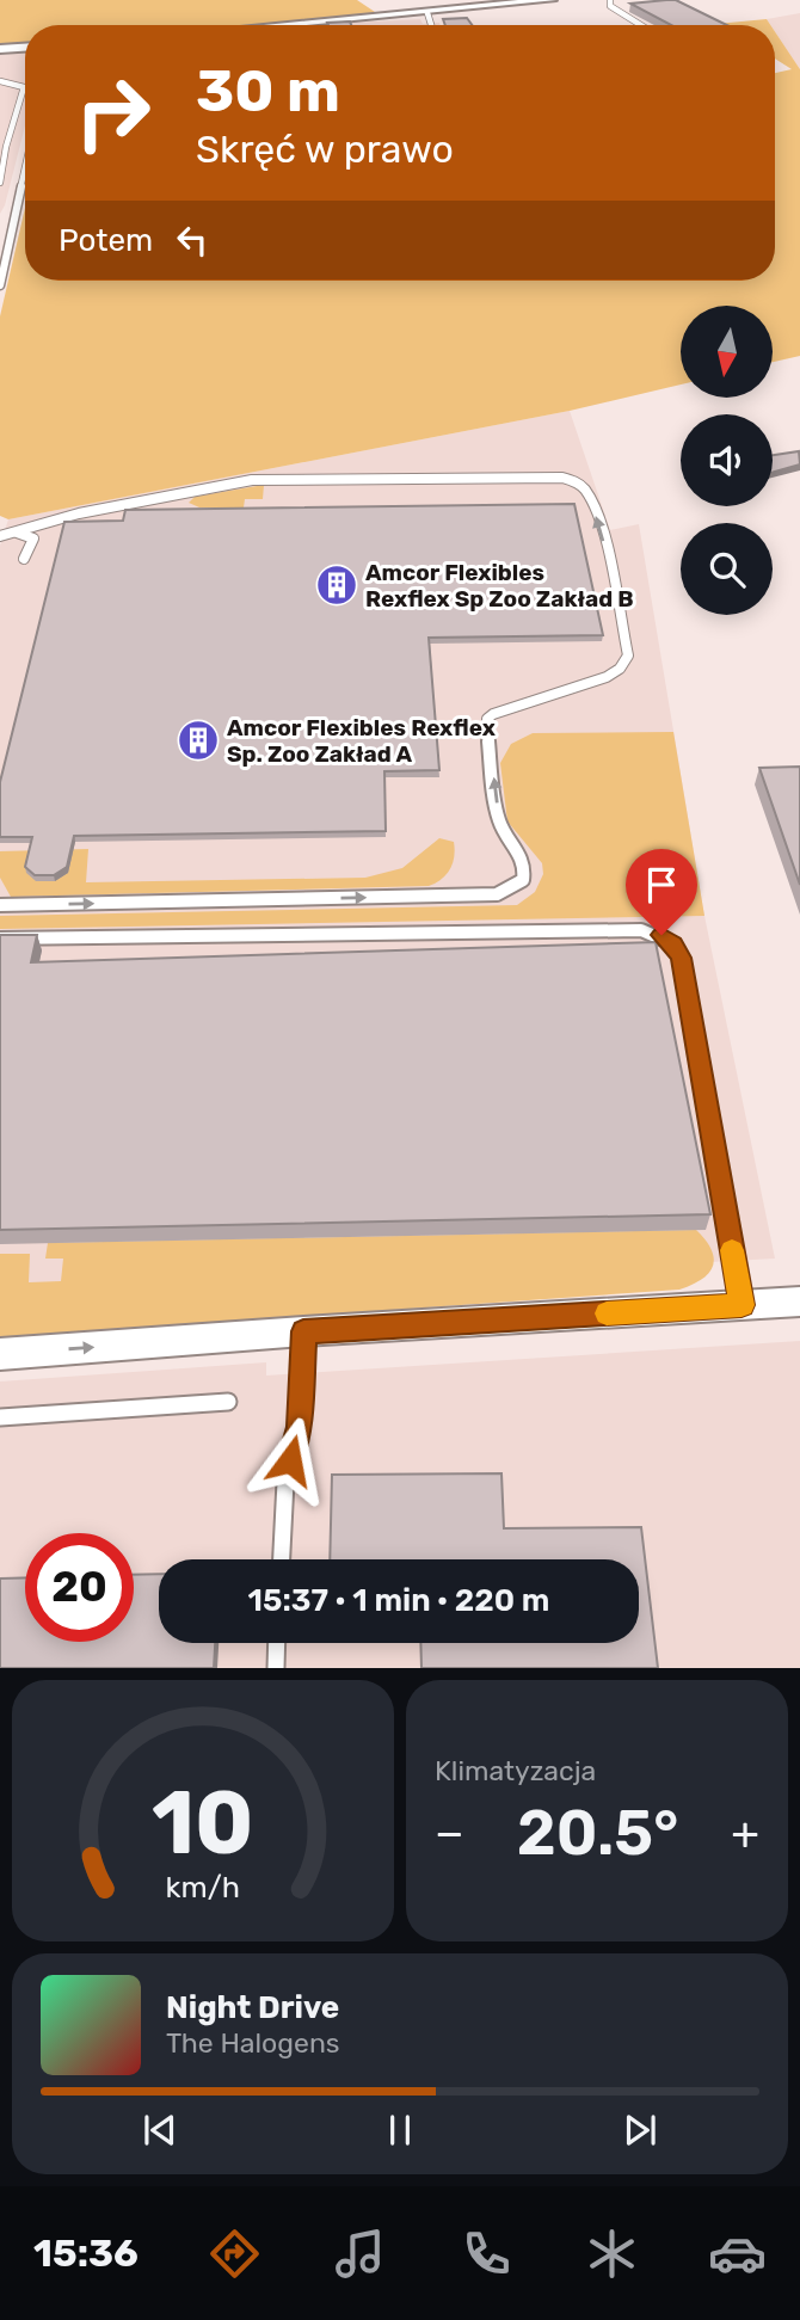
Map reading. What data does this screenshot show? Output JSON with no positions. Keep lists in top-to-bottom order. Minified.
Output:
{"places":{"building":["Amcor Flexibles Rexflex Sp Zoo Zakład B","Amcor Flexibles Rexflex Sp. Zoo Zakład A"]},"north":"bottom","page":{"turn":["30 m","Skręć w prawo"],"then":"Potem","limit":"20","trip":"15:37 · 1 min · 220 m","tile":"Klimatyzacja","heat":["−","20.5°","+"],"song":["Night Drive","The Halogens"],"tabs":"15:36","gauge":["10","km/h"]}}
